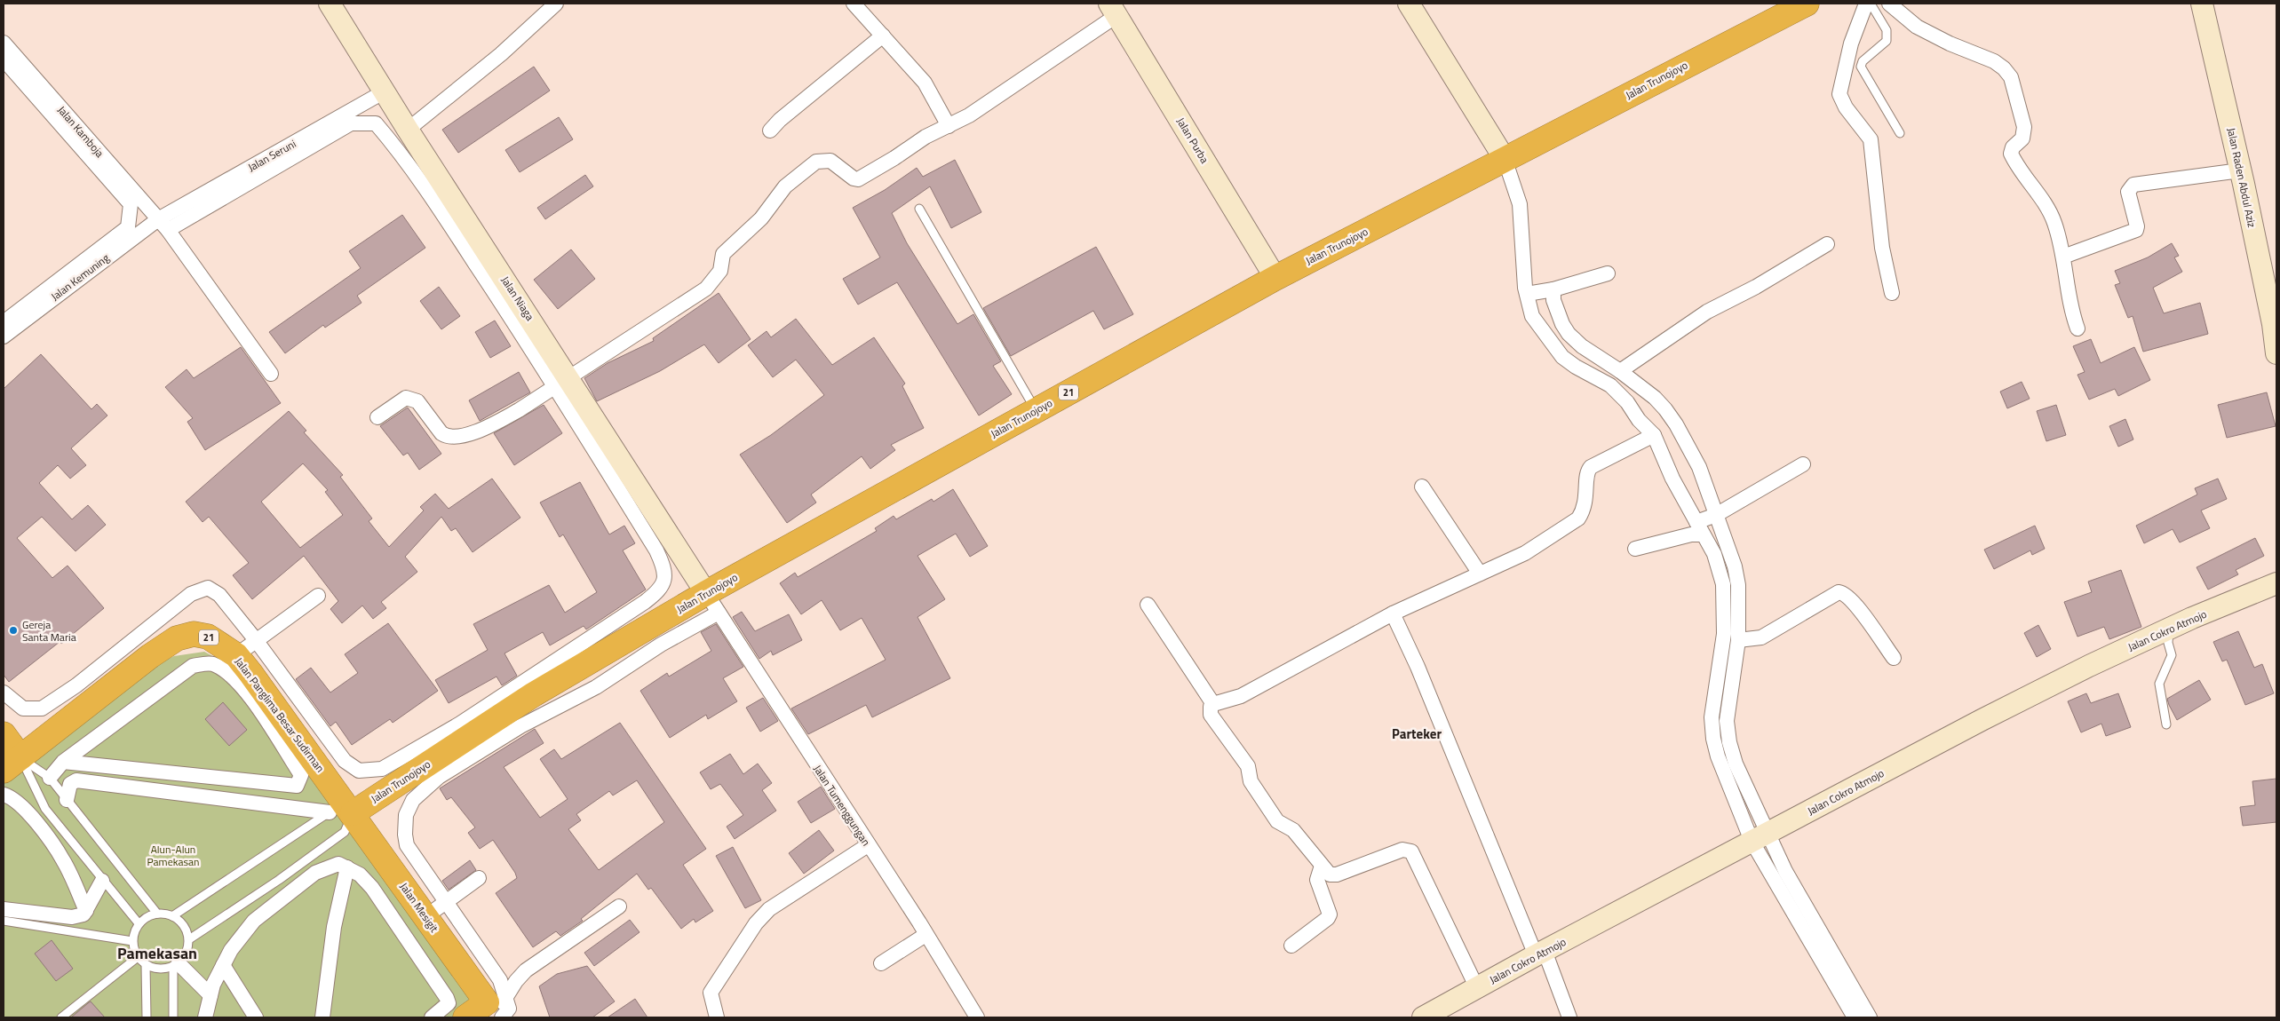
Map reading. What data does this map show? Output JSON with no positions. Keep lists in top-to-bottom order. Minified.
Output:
{"streets":{"highway":["Jalan Trunojoyo","21","Jalan Panglima Besar Sudirman","Jalan Mesigit"],"street":["Jalan Kamboja","Jalan Purba","Jalan Seruni","Jalan Raden Abdul Aziz","Jalan Kemuning","Jalan Niaga","Jalan Cokro Atmojo","Jalan Tumenggungan"]},"crossings":[["Jalan Trunojoyo","Jalan Purba"],["Jalan Trunojoyo","Jalan Niaga"],["Jalan Trunojoyo","Jalan Panglima Besar Sudirman"],["Jalan Trunojoyo","Jalan Tumenggungan"],["Jalan Trunojoyo","Jalan Mesigit"],["Jalan Kamboja","Jalan Seruni"],["Jalan Kamboja","Jalan Kemuning"],["Jalan Seruni","Jalan Kemuning"],["Jalan Seruni","Jalan Niaga"],["Jalan Niaga","Jalan Tumenggungan"],["Jalan Panglima Besar Sudirman","Jalan Mesigit"]],"districts":["Parteker","Pamekasan"],"parks":["Alun-Alun Pamekasan"],"places":["Gereja Santa Maria"]}
